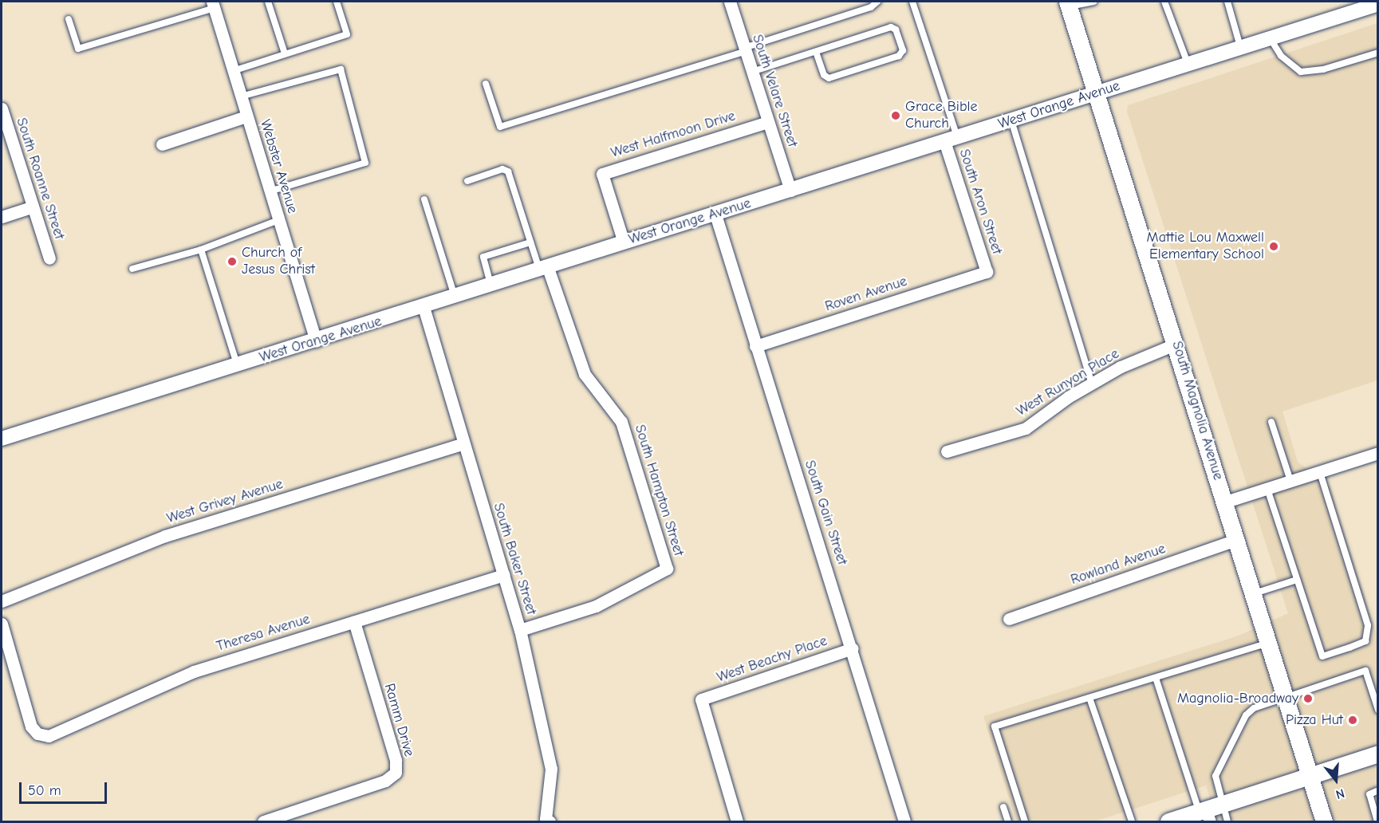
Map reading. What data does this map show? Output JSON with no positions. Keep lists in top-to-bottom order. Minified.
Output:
{"streets":{"main road":["South Magnolia Avenue"],"street":["South Velare Street","West Orange Avenue","West Halfmoon Drive","Webster Avenue","South Roanne Street","South Aron Street","Roven Avenue","West Runyon Place","South Hampton Street","West Grivey Avenue","South Gain Street","South Baker Street","Rowland Avenue","Theresa Avenue","West Beachy Place","Ramm Drive"]},"crossings":[["South Velare Street","West Orange Avenue"],["South Velare Street","West Halfmoon Drive"],["West Orange Avenue","West Halfmoon Drive"],["West Orange Avenue","Webster Avenue"],["West Orange Avenue","South Aron Street"],["West Orange Avenue","South Magnolia Avenue"],["West Orange Avenue","South Hampton Street"],["West Orange Avenue","South Gain Street"],["West Orange Avenue","South Baker Street"],["South Aron Street","Roven Avenue"],["Roven Avenue","South Gain Street"],["West Runyon Place","South Magnolia Avenue"],["South Magnolia Avenue","Rowland Avenue"],["South Hampton Street","South Baker Street"],["West Grivey Avenue","South Baker Street"],["South Gain Street","West Beachy Place"],["South Baker Street","Theresa Avenue"],["Theresa Avenue","Ramm Drive"]],"places":["Grace Bible Church","Mattie Lou Maxwell Elementary School","Church of Jesus Christ","Magnolia-Broadway","Pizza Hut"],"scale_bar":"50 m","north":"bottom"}
